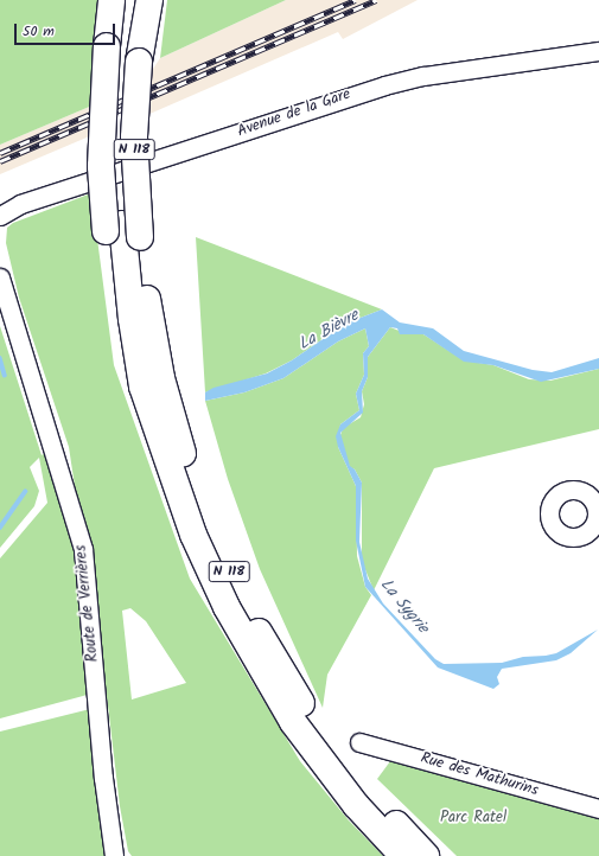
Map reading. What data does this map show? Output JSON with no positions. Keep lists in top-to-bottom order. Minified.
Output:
{"streets":{"highway":["N 118"],"street":["Avenue de la Gare","Route de Verrières","Rue des Mathurins"]},"water":["La Bièvre","La Sygrie"],"parks":["Parc Ratel"],"scale_bar":"50 m"}
